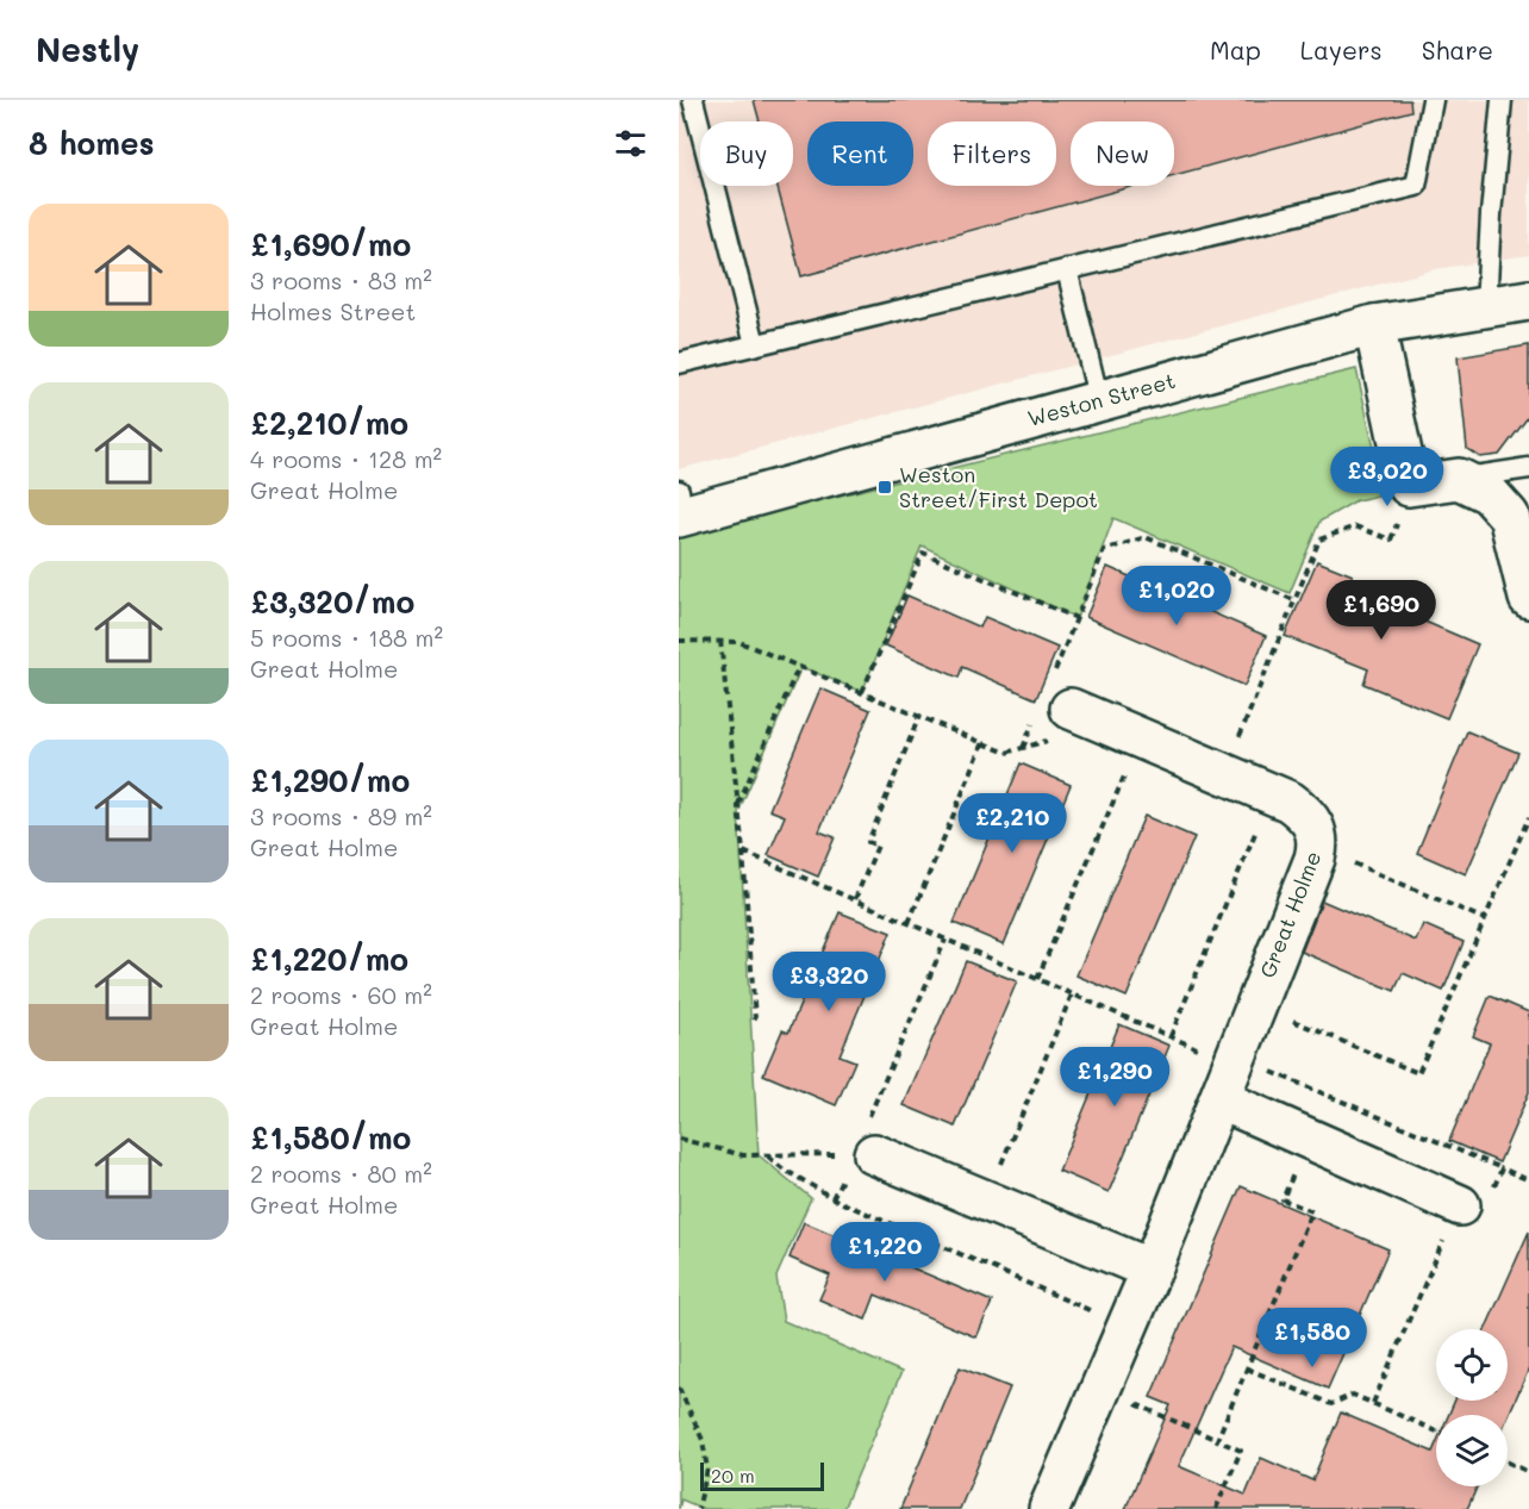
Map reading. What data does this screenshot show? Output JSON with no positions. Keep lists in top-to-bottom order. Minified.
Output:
{"streets":{"street":["Weston Street","Great Holme"]},"places":{"transit":["Weston Street/First Depot"]},"scale_bar":"20 m","page":{"header":"Nestly","nav":["Map","Layers","Share"],"heading":"8 homes","chip":["Buy","Rent","Filters","New"],"list":[{"name":"£1,690/mo","note":"3 rooms · 83 m² · Holmes Street"},{"name":"£2,210/mo","note":"4 rooms · 128 m² · Great Holme"},{"name":"£3,320/mo","note":"5 rooms · 188 m² · Great Holme"},{"name":"£1,290/mo","note":"3 rooms · 89 m² · Great Holme"},{"name":"£1,220/mo","note":"2 rooms · 60 m² · Great Holme"},{"name":"£1,580/mo","note":"2 rooms · 80 m² · Great Holme"}],"price":["£3,020","£1,020","£1,690","£2,210","£3,320","£1,290","£1,220","£1,580"],"scale":"20 m"}}
